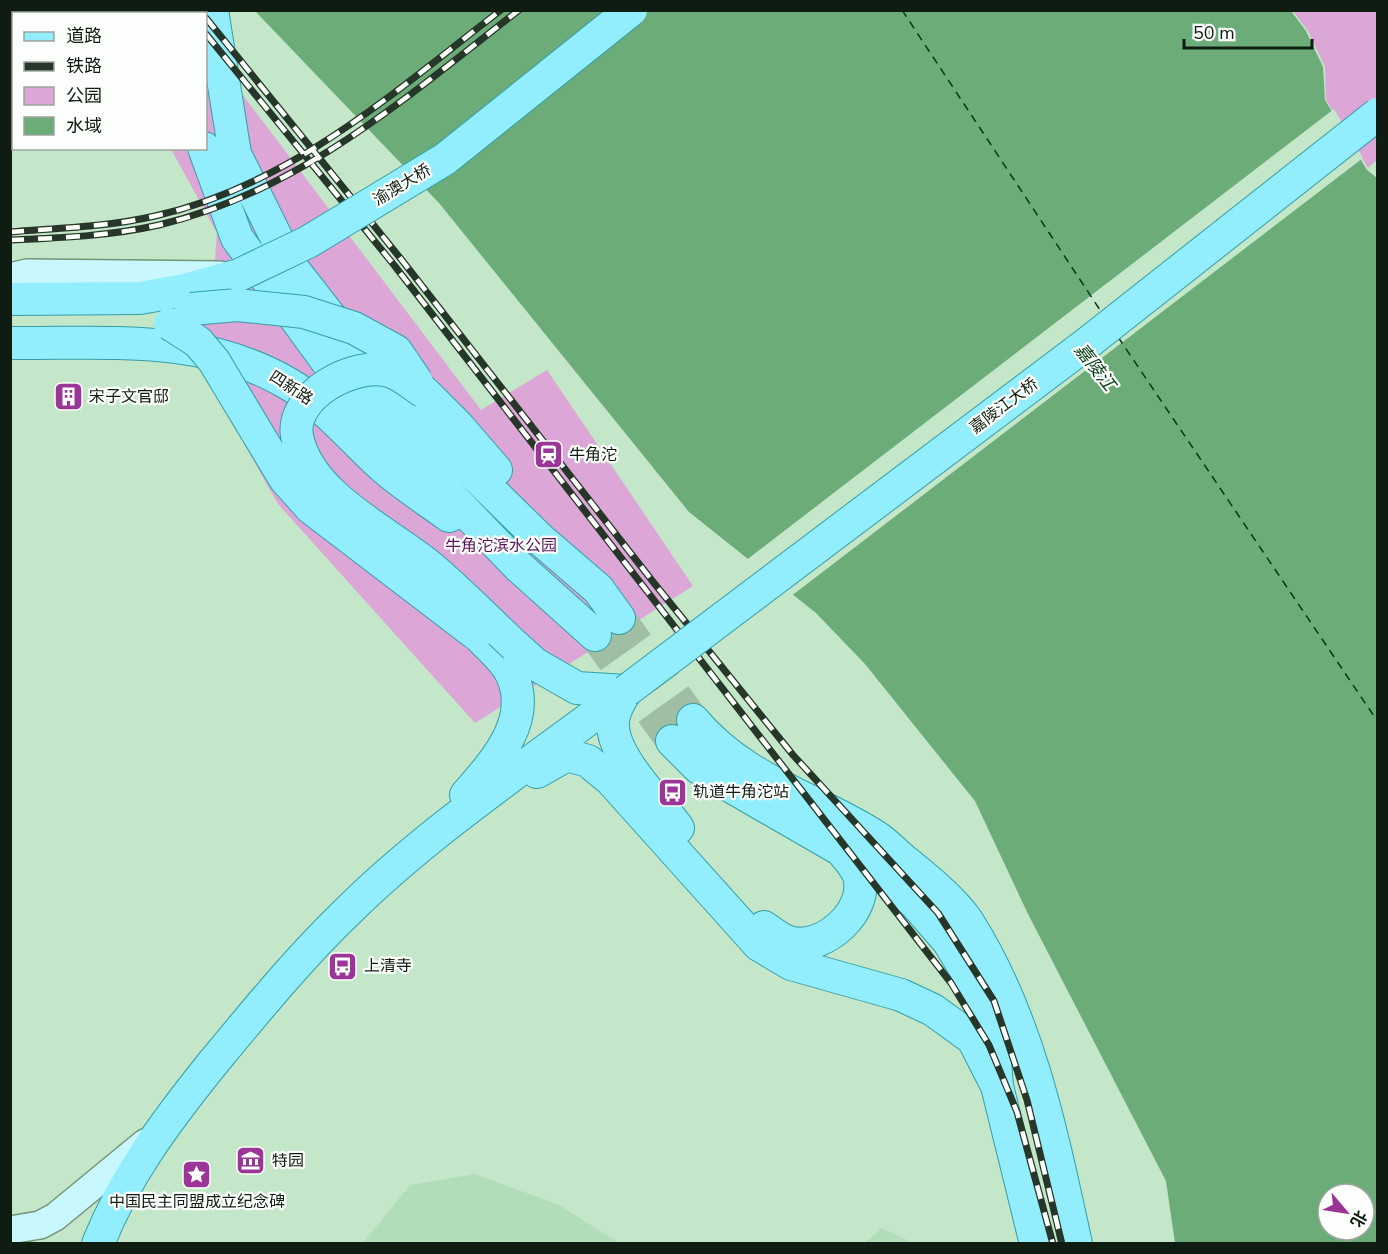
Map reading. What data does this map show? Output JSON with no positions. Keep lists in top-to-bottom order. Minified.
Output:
{"streets":{"main road":["渝澳大桥","四新路","嘉陵江大桥"]},"water":["嘉陵江"],"parks":["牛角沱滨水公园"],"places":{"building":["宋子文官邸"],"station":["牛角沱"],"bus stop":["轨道牛角沱站","上清寺"],"museum":["特园"],"place":["中国民主同盟成立纪念碑"]},"legend":["道路","铁路","公园","水域"],"scale_bar":"50 m","north":"bottom right"}
